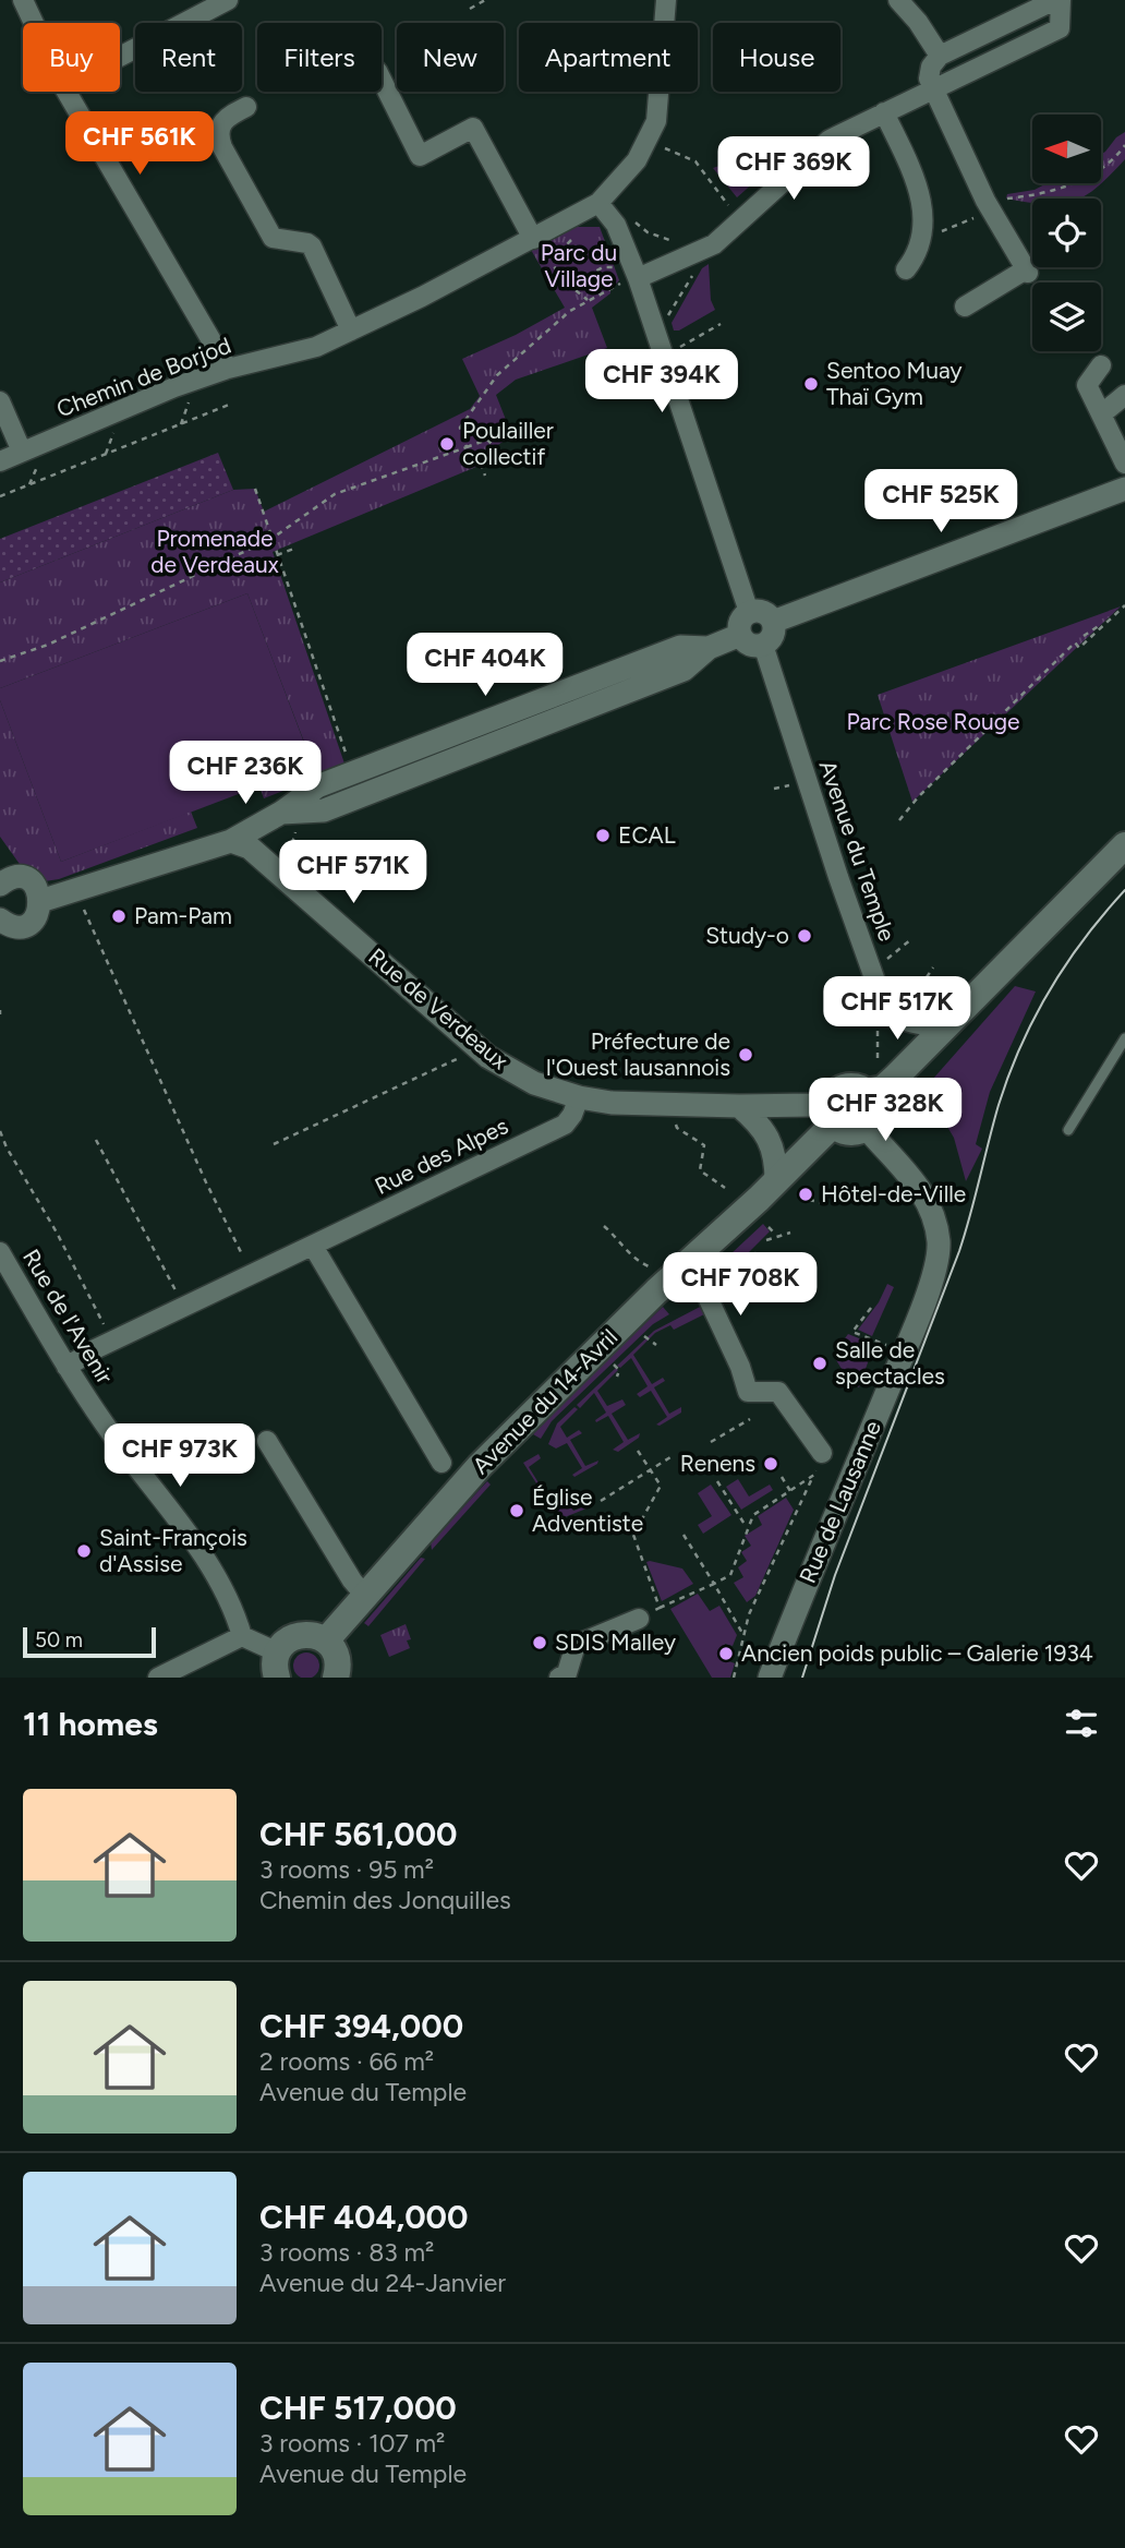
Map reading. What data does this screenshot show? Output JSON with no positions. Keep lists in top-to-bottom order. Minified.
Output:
{"streets":{"main road":["Avenue du 14-Avril"],"street":["Chemin de Borjod","Avenue du Temple","Rue de Verdeaux","Rue des Alpes","Rue de l'Avenir","Rue de Lausanne"]},"crossings":[["Rue de Verdeaux","Rue des Alpes"],["Rue de Verdeaux","Avenue du 14-Avril"],["Rue de Verdeaux","Rue de Lausanne"],["Rue des Alpes","Rue de l'Avenir"],["Avenue du 14-Avril","Rue de Lausanne"]],"parks":["Parc du Village","Promenade de Verdeaux","Parc Rose Rouge"],"places":["Sentoo Muay Thaï Gym","Poulailler collectif","ECAL","Pam-Pam","Study-o","Préfecture de l'Ouest lausannois","Hôtel-de-Ville","Salle de spectacles","Renens","Église Adventiste","Saint-François d'Assise","SDIS Malley","Ancien poids public – Galerie 1934"],"scale_bar":"50 m","north":"left","page":{"chip":["Buy","Rent","Filters","New","Apartment","House"],"price":["CHF 561K","CHF 369K","CHF 394K","CHF 525K","CHF 404K","CHF 236K","CHF 571K","CHF 517K","CHF 328K","CHF 708K","CHF 973K"],"scale":"50 m","heading":"11 homes","list":[{"name":"CHF 561,000","note":"3 rooms · 95 m² · Chemin des Jonquilles"},{"name":"CHF 394,000","note":"2 rooms · 66 m² · Avenue du Temple"},{"name":"CHF 404,000","note":"3 rooms · 83 m² · Avenue du 24-Janvier"},{"name":"CHF 517,000","note":"3 rooms · 107 m² · Avenue du Temple"}]}}
